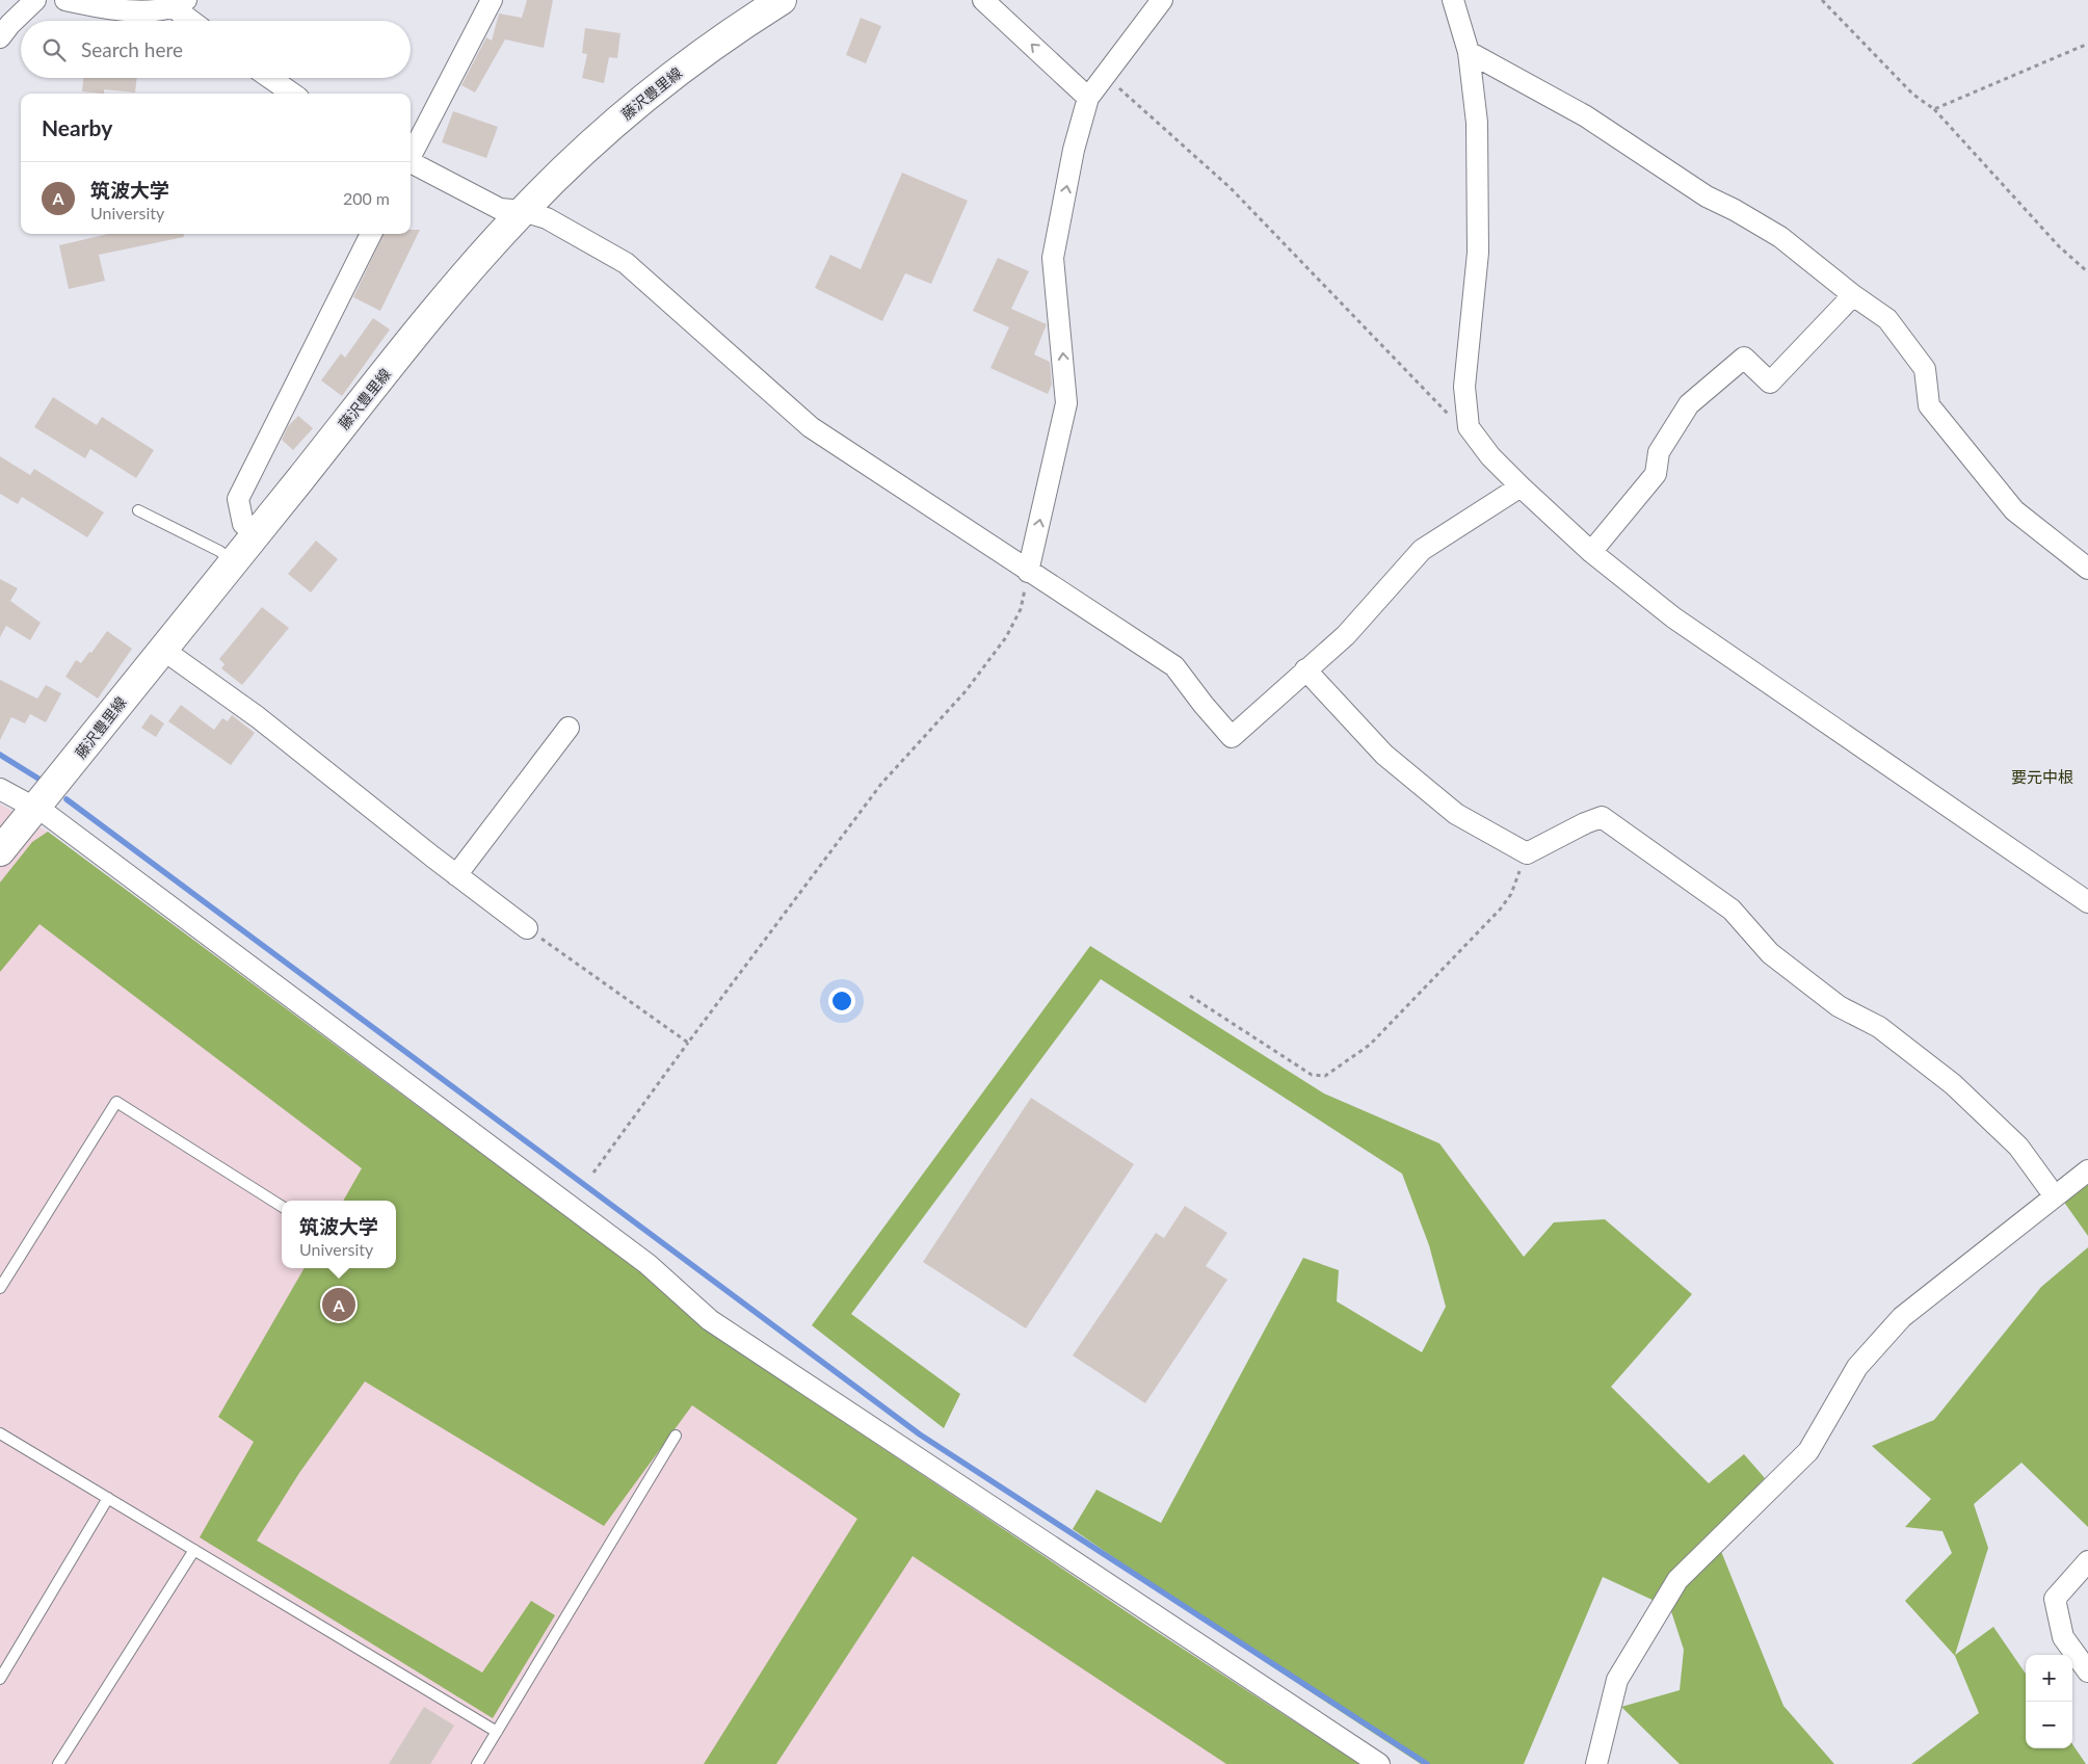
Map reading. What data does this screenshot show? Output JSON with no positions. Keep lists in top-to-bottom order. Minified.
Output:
{"streets":{"main road":["藤沢豊里線"]},"districts":["要元中根"],"page":{"search":"Search here","heading":"Nearby","list":[{"mark":"A","name":"筑波大学","note":"University","value":"200 m"}],"popup":["筑波大学","University"],"pins":"A","map_buttons":["+","−"]}}
